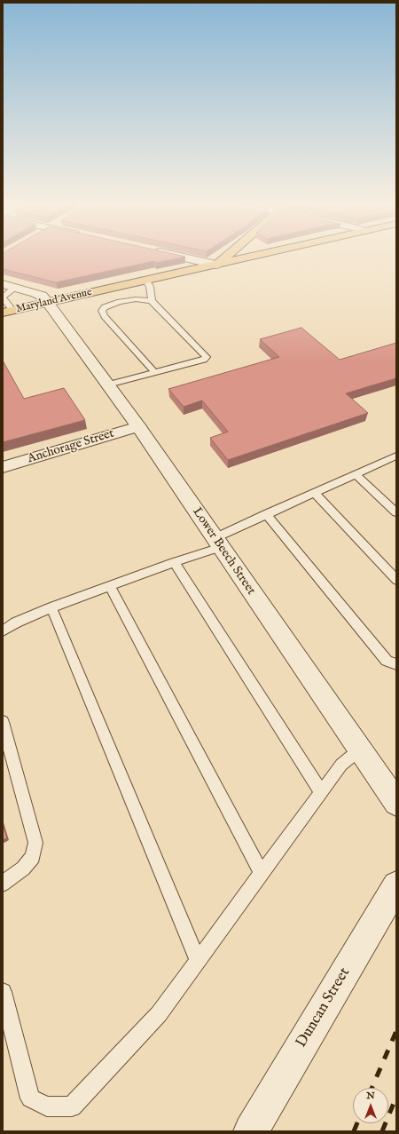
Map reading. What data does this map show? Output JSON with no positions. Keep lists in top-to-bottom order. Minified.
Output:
{"streets":{"main road":["Maryland Avenue"],"street":["Anchorage Street","Lower Beech Street","Duncan Street"]},"crossings":[["Maryland Avenue","Lower Beech Street"],["Anchorage Street","Lower Beech Street"]],"north":"top"}
